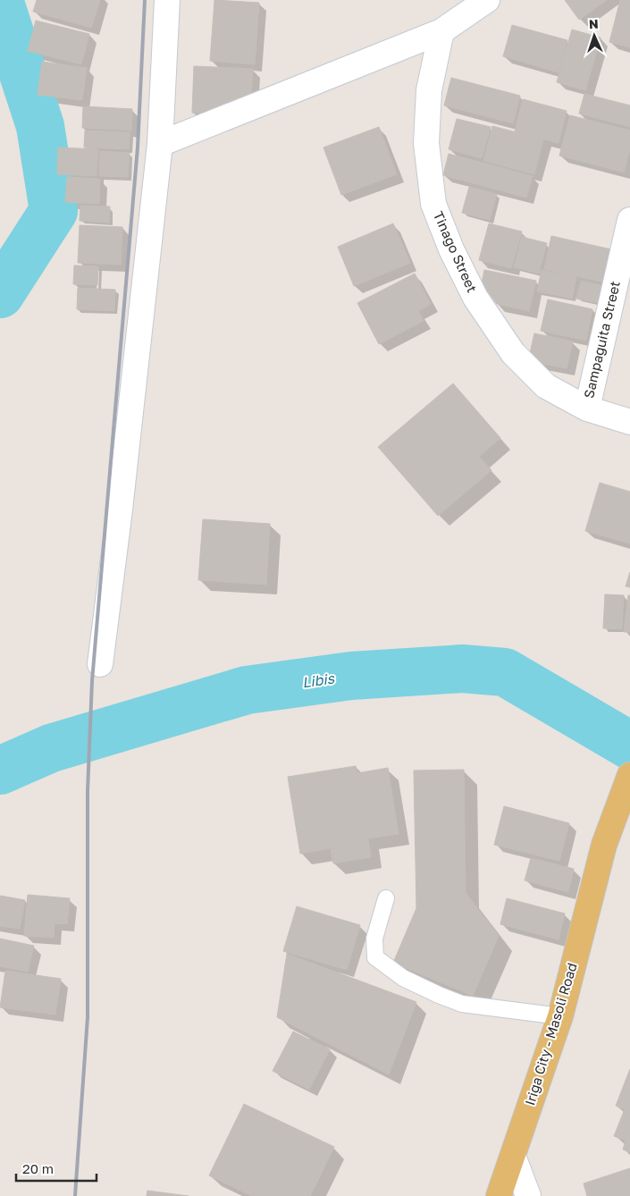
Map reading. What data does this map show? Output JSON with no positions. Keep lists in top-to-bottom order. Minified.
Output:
{"streets":{"main road":["Iriga City - Masoli Road"],"street":["Tinago Street","Sampaguita Street"]},"crossings":[["Tinago Street","Sampaguita Street"]],"water":["Libis"],"scale_bar":"20 m","north":"top"}
